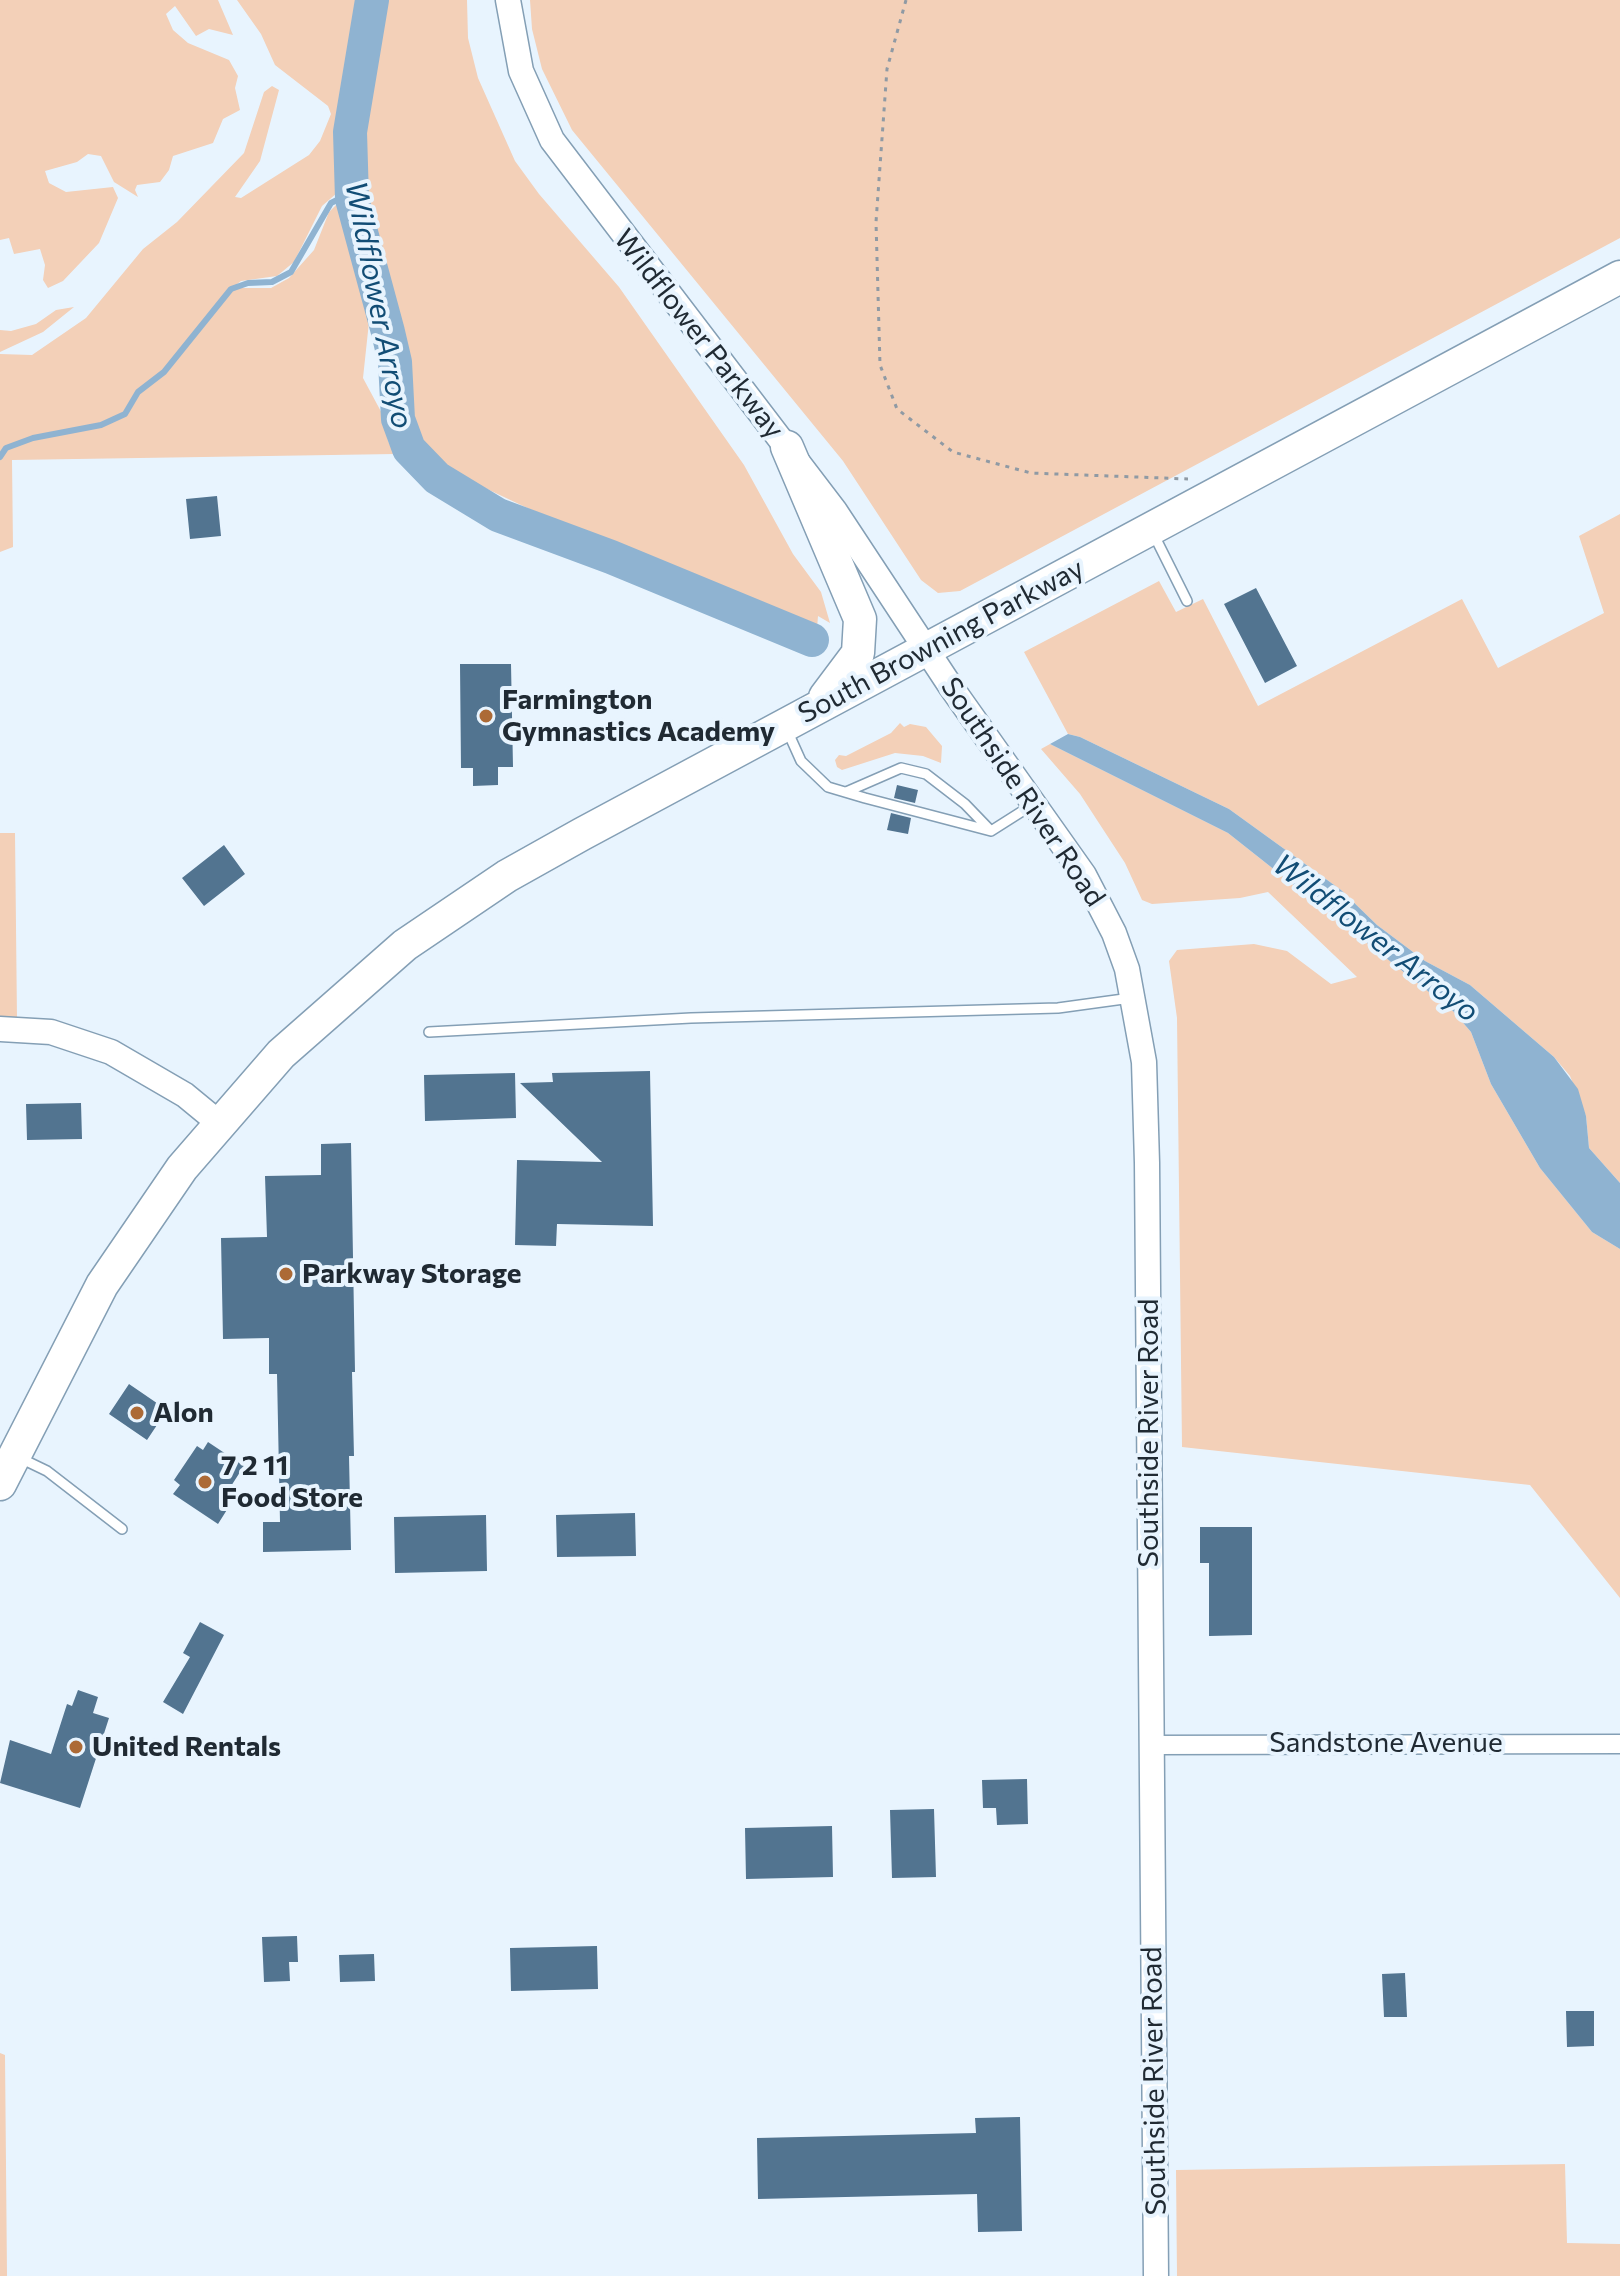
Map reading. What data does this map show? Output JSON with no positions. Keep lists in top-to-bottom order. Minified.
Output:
{"streets":{"highway":["South Browning Parkway"],"main road":["Wildflower Parkway","Southside River Road"],"street":["Sandstone Avenue"]},"crossings":[["Wildflower Parkway","South Browning Parkway"],["Wildflower Parkway","Southside River Road"],["South Browning Parkway","Southside River Road"],["Southside River Road","Sandstone Avenue"]],"water":["Wildflower Arroyo"],"places":["Farmington Gymnastics Academy","Parkway Storage","Alon","7 2 11 Food Store","United Rentals"]}
